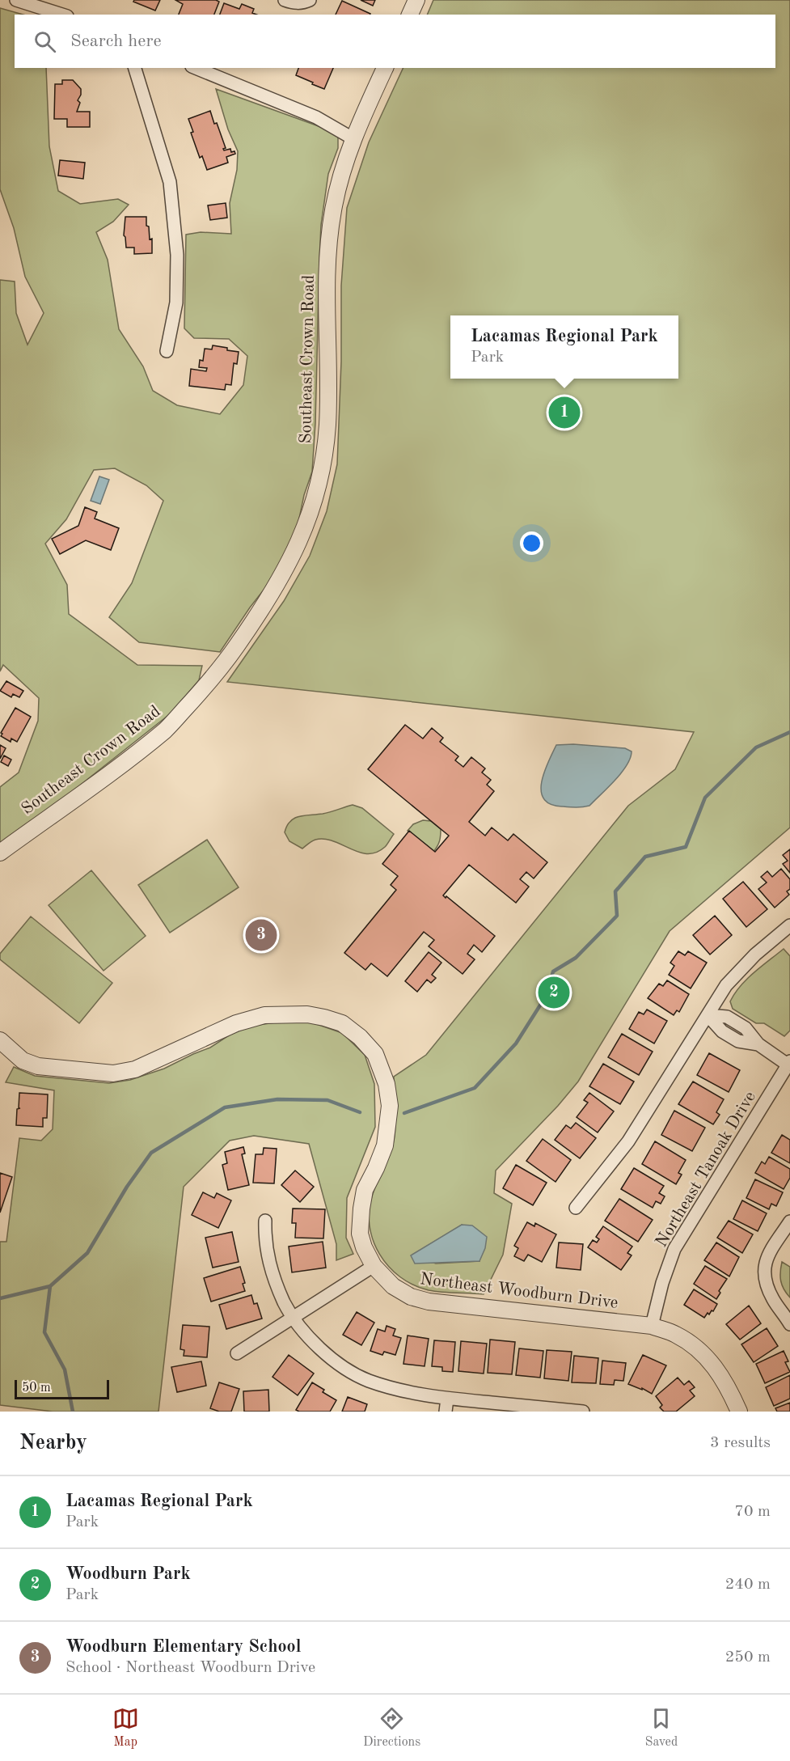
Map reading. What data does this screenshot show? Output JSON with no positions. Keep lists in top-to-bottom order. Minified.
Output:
{"streets":{"street":["Southeast Crown Road","Northeast Tanoak Drive","Northeast Woodburn Drive"]},"crossings":[["Northeast Tanoak Drive","Northeast Woodburn Drive"]],"scale_bar":"50 m","page":{"search":"Search here","popup":["Lacamas Regional Park","Park"],"pins":["1","3","2"],"scale":"50 m","heading":["Nearby","3 results"],"list":[{"mark":"1","name":"Lacamas Regional Park","note":"Park","value":"70 m"},{"mark":"2","name":"Woodburn Park","note":"Park","value":"240 m"},{"mark":"3","name":"Woodburn Elementary School","note":"School · Northeast Woodburn Drive","value":"250 m"}],"nav":["Map","Directions","Saved"]}}
